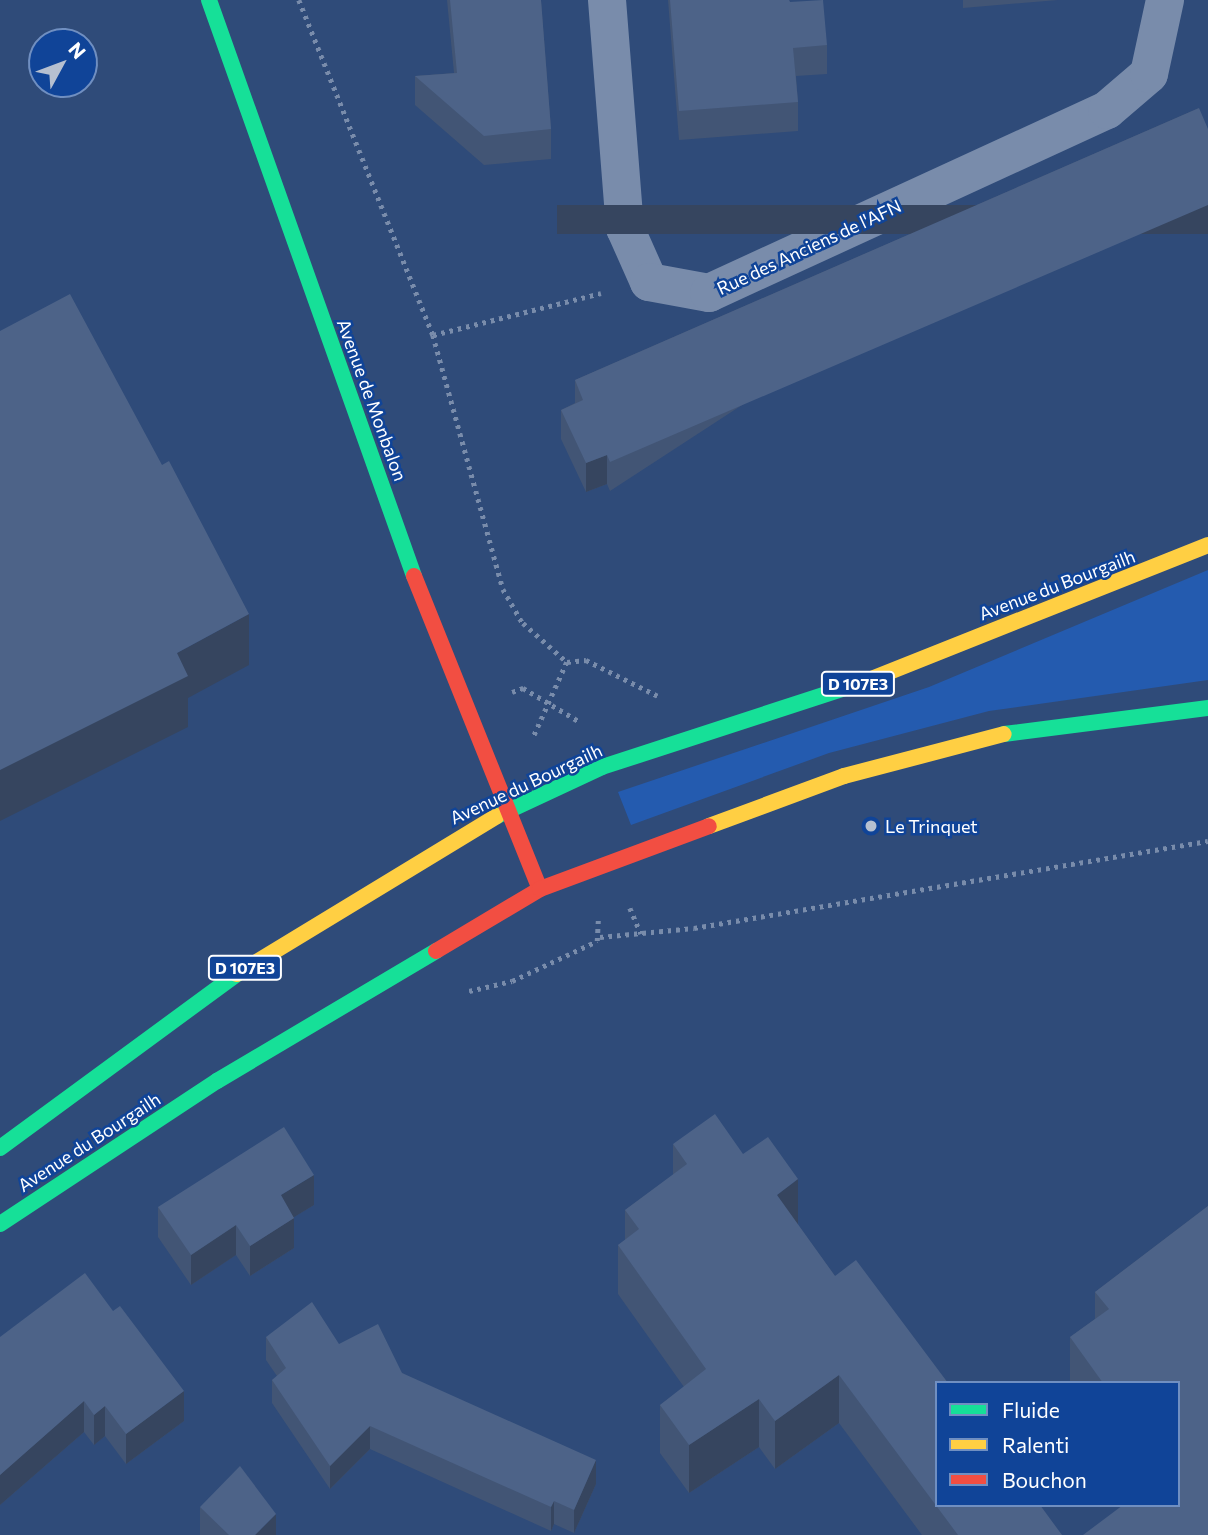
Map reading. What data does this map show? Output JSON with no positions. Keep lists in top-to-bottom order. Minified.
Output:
{"streets":{"main road":["Avenue de Monbalon","Avenue du Bourgailh","D 107E3"],"street":["Rue des Anciens de l'AFN"]},"crossings":[["Avenue de Monbalon","Avenue du Bourgailh"]],"places":["Le Trinquet"],"legend":["Fluide","Ralenti","Bouchon"],"north":"top right"}
